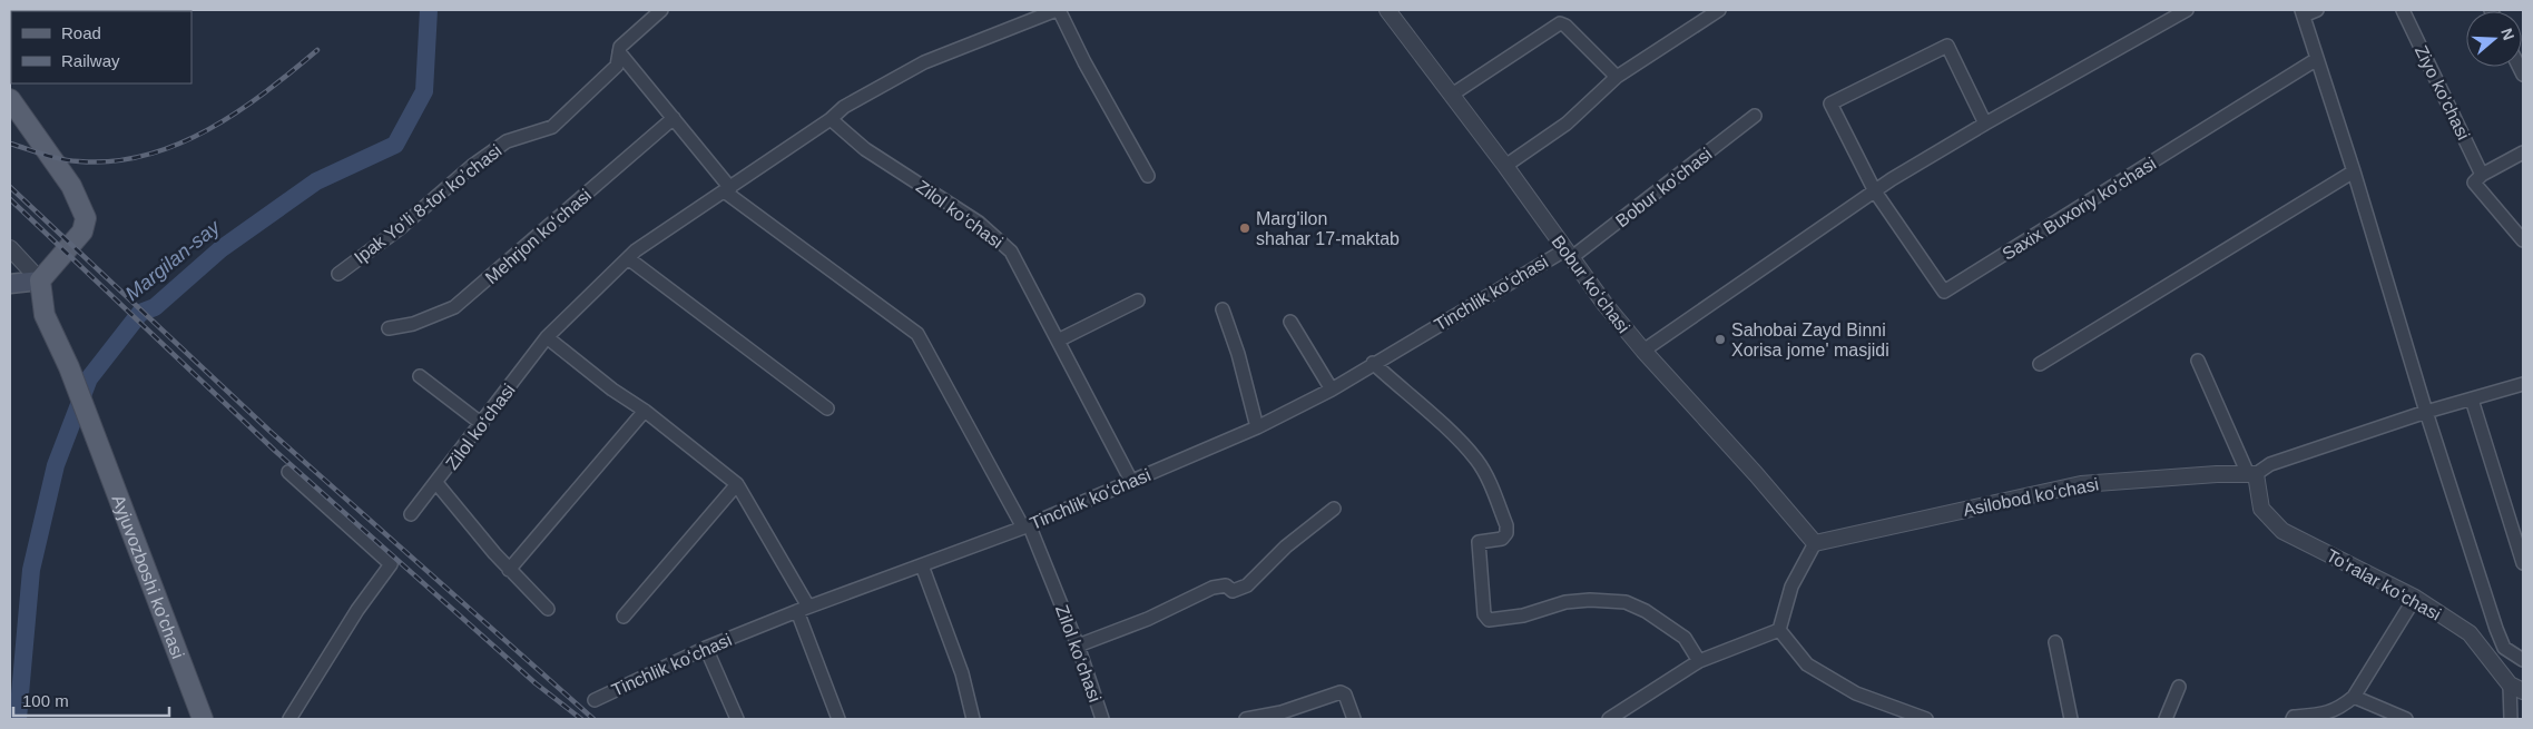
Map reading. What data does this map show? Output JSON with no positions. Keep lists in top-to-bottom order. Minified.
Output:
{"streets":{"main road":["Ayjuvozboshi ko'chasi"],"street":["Ziyo ko'chasi","Bobur ko'chasi","Ipak Yoʻli 8-tor koʼchasi","Saxix Buxoriy ko‘chasi","Zilol ko‘chasi","Mehrjon koʻchasi","Bobur koʻchasi","Tinchlik koʻchasi","Asilobod koʻchasi","Toʻralar koʻchasi"]},"crossings":[["Bobur ko'chasi","Bobur koʻchasi"],["Bobur ko'chasi","Tinchlik koʻchasi"],["Zilol ko‘chasi","Tinchlik koʻchasi"],["Bobur koʻchasi","Tinchlik koʻchasi"],["Bobur koʻchasi","Asilobod koʻchasi"],["Asilobod koʻchasi","Toʻralar koʻchasi"]],"water":["Margilan-say"],"places":["Marg'ilon shahar 17-maktab","Sahobai Zayd Binni Xorisa jome' masjidi"],"legend":["Road","Railway"],"scale_bar":"100 m","north":"right"}
